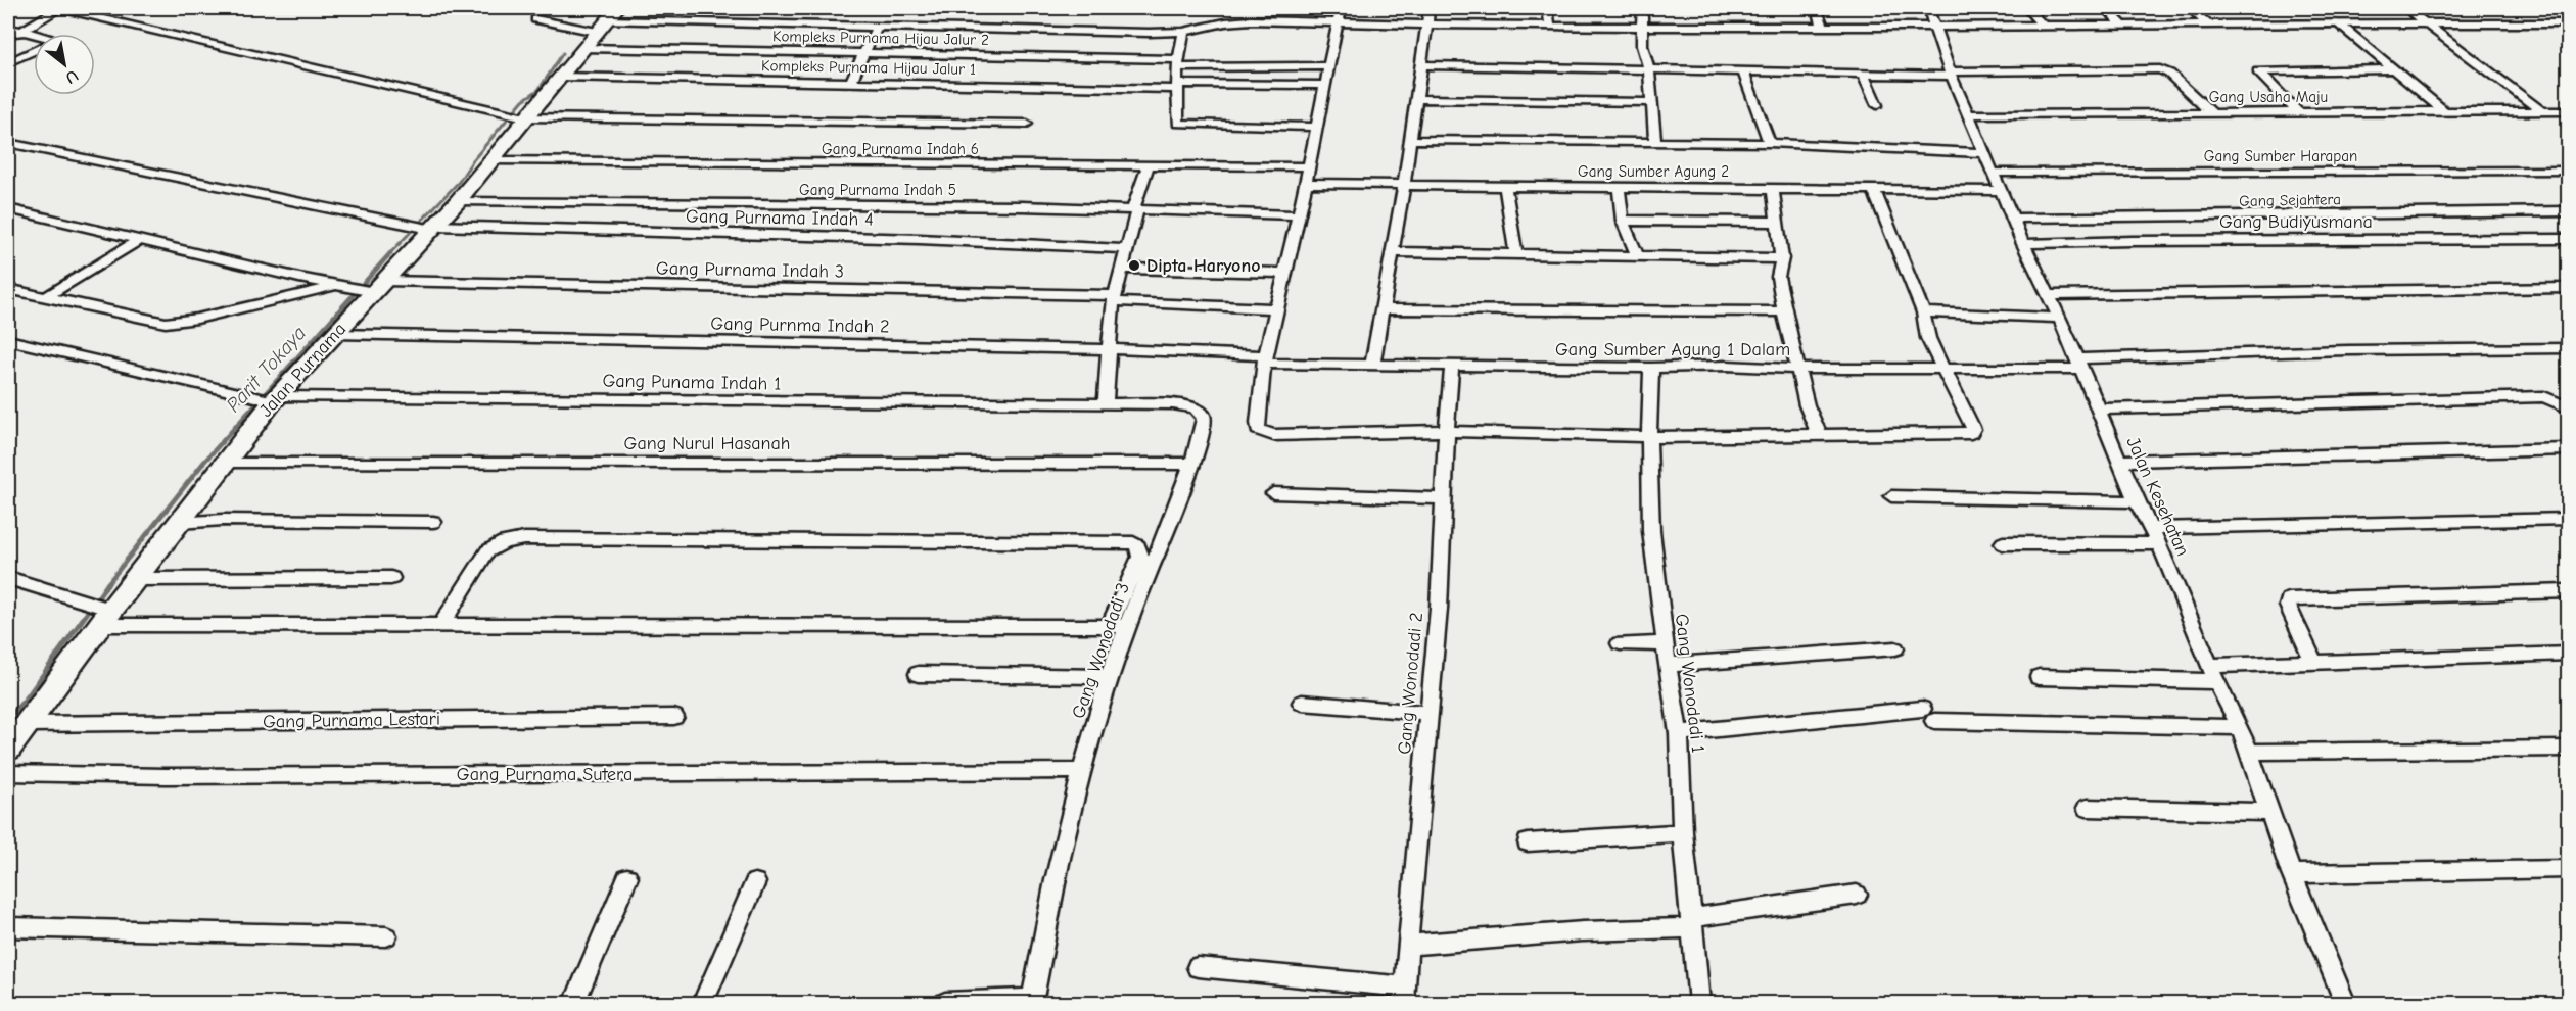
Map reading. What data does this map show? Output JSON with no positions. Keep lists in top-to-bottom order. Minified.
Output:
{"streets":{"street":["Kompleks Purnama Hijau Jalur 2","Kompleks Purnama Hijau Jalur 1","Gang Usaha Maju","Gang Purnama Indah 6","Gang Sumber Harapan","Gang Sumber Agung 2","Gang Purnama Indah 5","Gang Sejahtera","Gang Purnama Indah 4","Gang Budiyusmana","Gang Purnama Indah 3","Gang Purnma Indah 2","Gang Sumber Agung 1 Dalam","Jalan Purnama","Gang Punama Indah 1","Gang Nurul Hasanah","Jalan Kesehatan","Gang Wonodadi 3","Gang Wonodadi 2","Gang Wonodadi 1","Gang Purnama Lestari","Gang Purnama Sutera"]},"crossings":[["Kompleks Purnama Hijau Jalur 2","Jalan Purnama"],["Kompleks Purnama Hijau Jalur 1","Jalan Purnama"],["Gang Usaha Maju","Jalan Kesehatan"],["Gang Purnama Indah 6","Jalan Purnama"],["Gang Sumber Harapan","Jalan Kesehatan"],["Gang Sumber Agung 2","Jalan Kesehatan"],["Gang Purnama Indah 5","Jalan Purnama"],["Gang Sejahtera","Jalan Kesehatan"],["Gang Purnama Indah 4","Jalan Purnama"],["Gang Budiyusmana","Jalan Kesehatan"],["Gang Purnama Indah 3","Jalan Purnama"],["Gang Purnma Indah 2","Gang Sumber Agung 1 Dalam"],["Gang Purnma Indah 2","Jalan Purnama"],["Gang Sumber Agung 1 Dalam","Jalan Kesehatan"],["Gang Sumber Agung 1 Dalam","Gang Wonodadi 2"],["Gang Sumber Agung 1 Dalam","Gang Wonodadi 1"],["Jalan Purnama","Gang Punama Indah 1"],["Jalan Purnama","Gang Nurul Hasanah"],["Jalan Purnama","Gang Purnama Lestari"],["Gang Punama Indah 1","Gang Wonodadi 3"],["Gang Nurul Hasanah","Gang Wonodadi 3"],["Gang Wonodadi 3","Gang Purnama Sutera"]],"water":["Parit Tokaya"],"places":["Dipta Haryono"],"north":"bottom right"}
